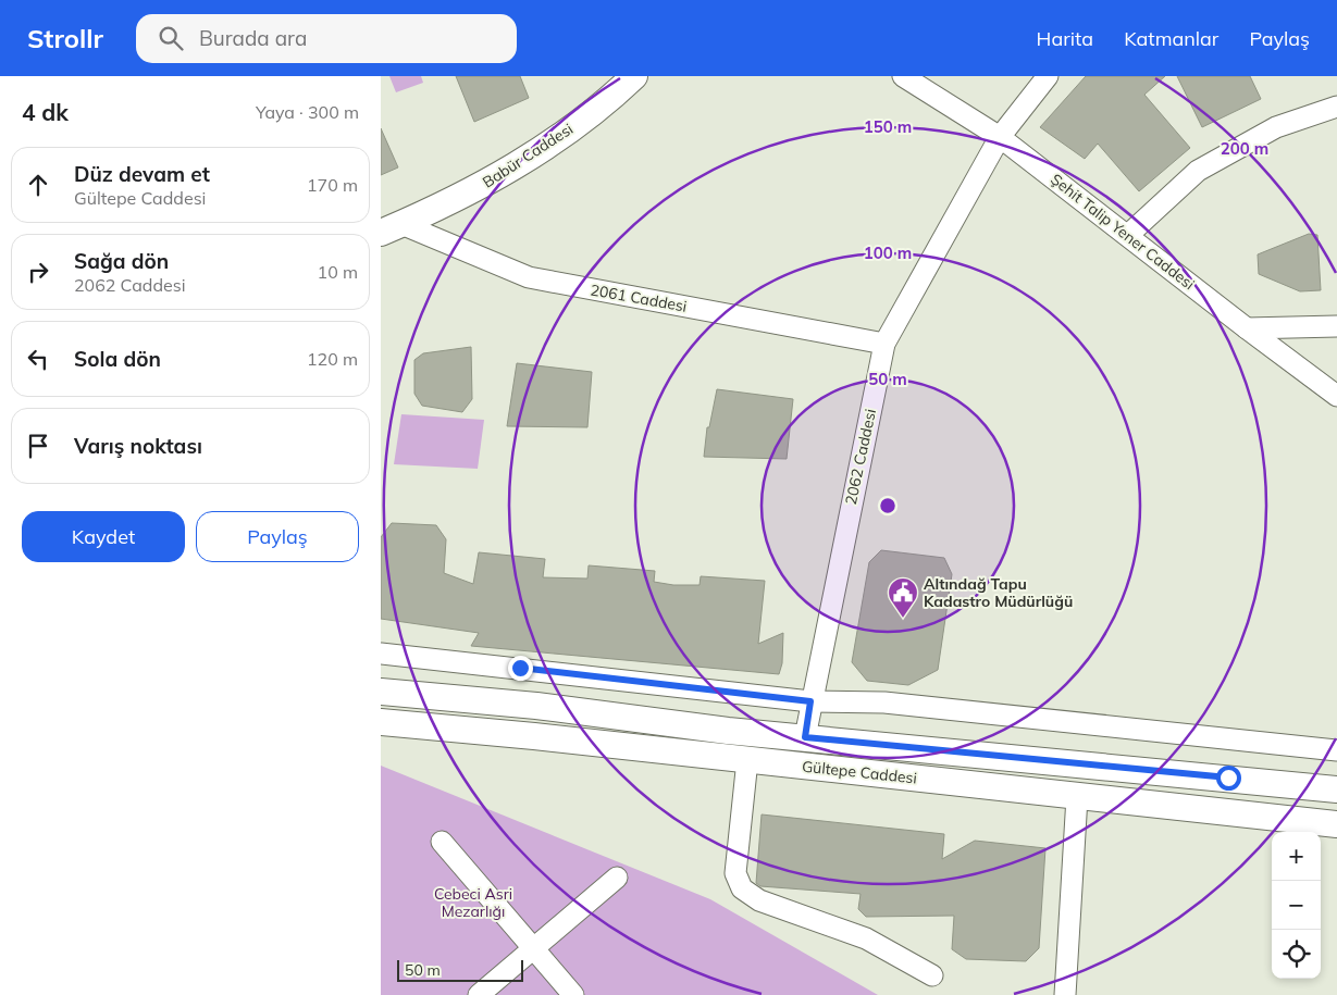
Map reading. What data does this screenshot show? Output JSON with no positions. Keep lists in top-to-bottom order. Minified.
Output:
{"streets":{"main road":["Babür Caddesi","Gültepe Caddesi"],"street":["Şehit Talip Yener Caddesi","2061 Caddesi","2062 Caddesi"]},"crossings":[["Babür Caddesi","2061 Caddesi"],["Şehit Talip Yener Caddesi","2062 Caddesi"],["2061 Caddesi","2062 Caddesi"],["2062 Caddesi","Gültepe Caddesi"]],"parks":["Cebeci Asri Mezarlığı"],"places":{"public building":["Altındağ Tapu Kadastro Müdürlüğü"]},"scale_bar":"50 m","page":{"header":"Strollr","search":"Burada ara","nav":["Harita","Katmanlar","Paylaş"],"heading":["4 dk","Yaya · 300 m"],"list":[["Düz devam et","Gültepe Caddesi","170 m"],["Sağa dön","2062 Caddesi","10 m"],["Sola dön","120 m"],"Varış noktası"],"buttons":["Kaydet","Paylaş"],"map_buttons":["+","−"],"scale":"50 m"},"rings":["150 m","200 m","100 m","50 m"]}
